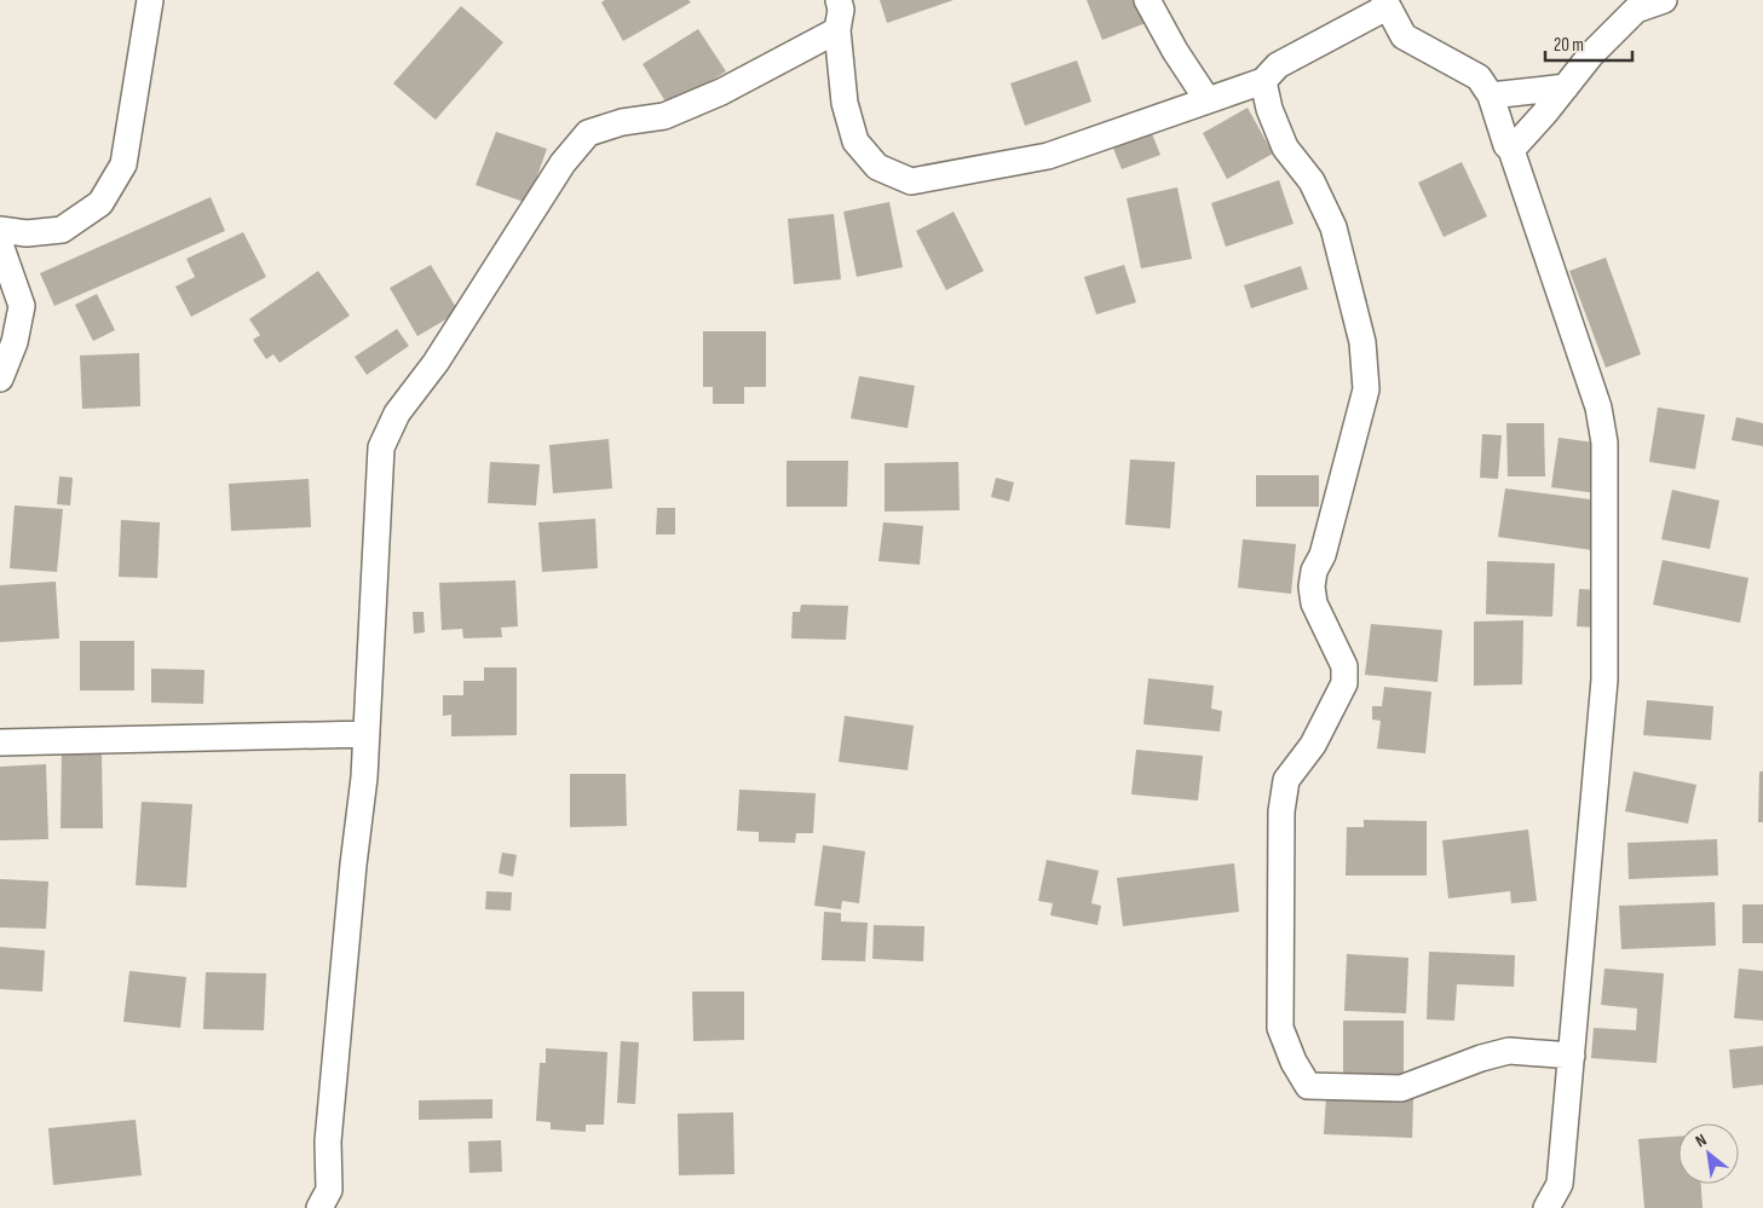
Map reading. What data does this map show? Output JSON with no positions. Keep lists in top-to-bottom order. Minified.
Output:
{"scale_bar":"20 m","north":"top left"}
